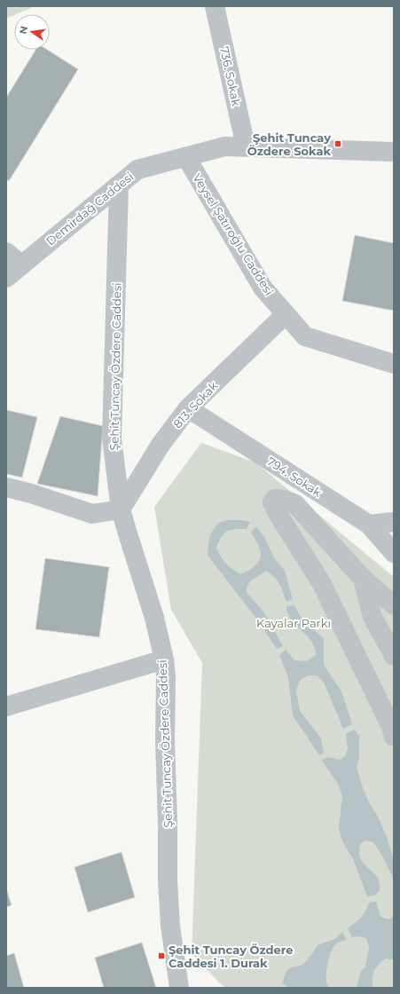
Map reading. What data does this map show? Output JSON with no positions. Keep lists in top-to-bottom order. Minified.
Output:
{"streets":{"street":["736. Sokak","Demirdağ Caddesi","Veysel Şatıroğlu Caddesi","Şehit Tuncay Özdere Caddesi","813. Sokak","794. Sokak"]},"crossings":[["736. Sokak","Demirdağ Caddesi"],["Demirdağ Caddesi","Veysel Şatıroğlu Caddesi"],["Demirdağ Caddesi","Şehit Tuncay Özdere Caddesi"],["Veysel Şatıroğlu Caddesi","813. Sokak"],["Şehit Tuncay Özdere Caddesi","813. Sokak"],["813. Sokak","794. Sokak"]],"parks":["Kayalar Parkı"],"places":{"transit":["Şehit Tuncay Özdere Sokak","Şehit Tuncay Özdere Caddesi 1. Durak"]},"north":"left"}
